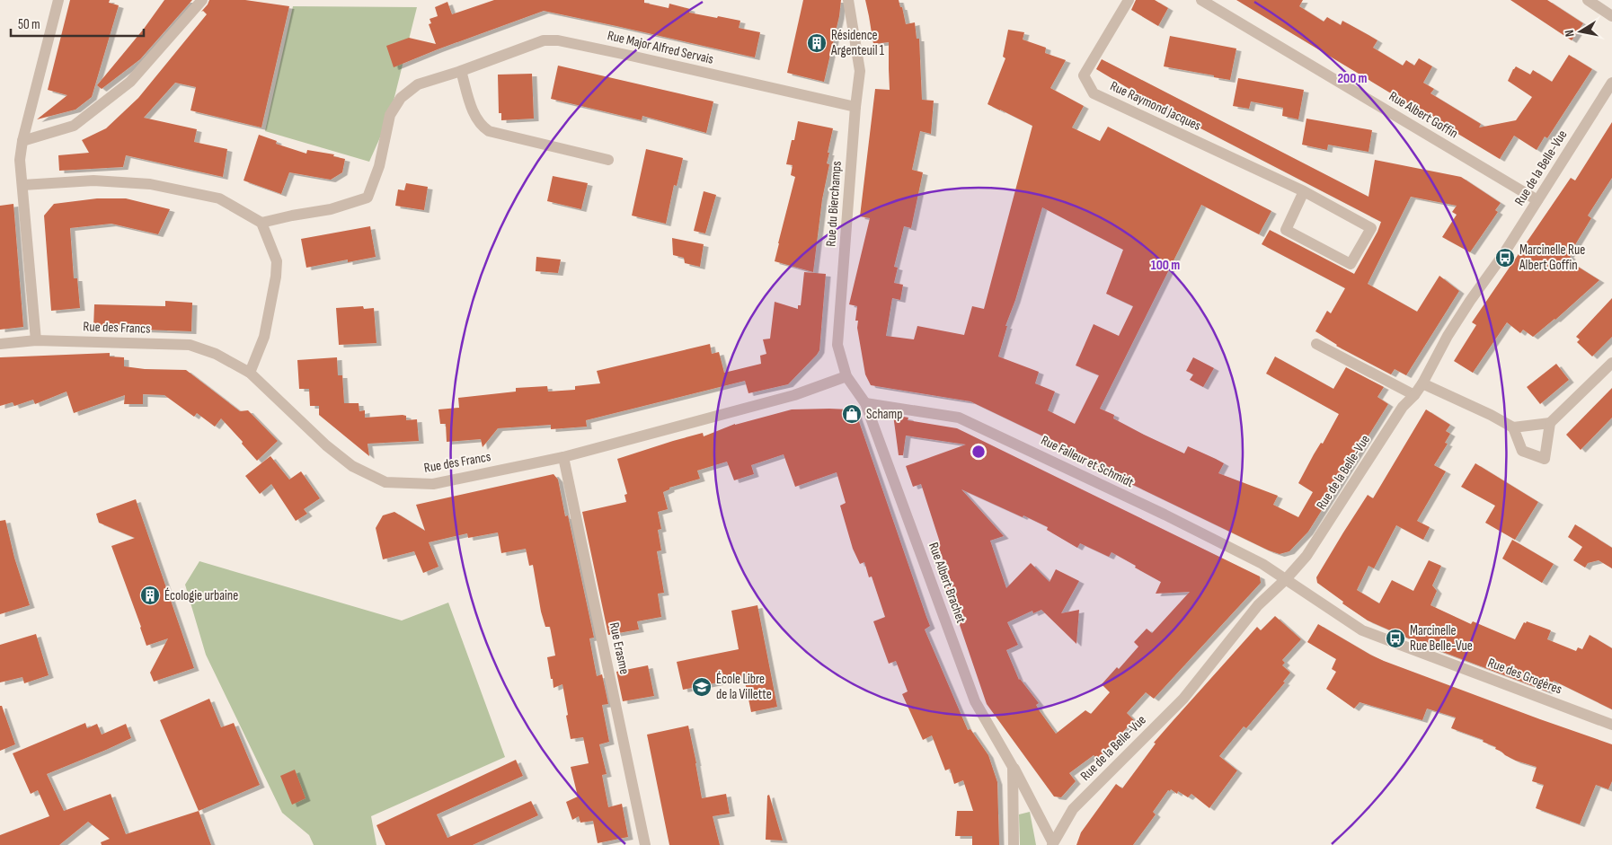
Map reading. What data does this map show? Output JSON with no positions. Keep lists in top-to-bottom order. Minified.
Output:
{"streets":{"street":["Rue Major Alfred Servais","Rue Raymond Jacques","Rue Albert Goffin","Rue de la Belle-Vue","Rue du Bierchamps","Rue des Francs","Rue Falleur et Schmidt","Rue Albert Brachet","Rue Erasme","Rue des Grogères"]},"crossings":[["Rue Major Alfred Servais","Rue du Bierchamps"],["Rue Albert Goffin","Rue de la Belle-Vue"],["Rue de la Belle-Vue","Rue Falleur et Schmidt"],["Rue de la Belle-Vue","Rue Albert Brachet"],["Rue de la Belle-Vue","Rue des Grogères"],["Rue du Bierchamps","Rue des Francs"],["Rue du Bierchamps","Rue Falleur et Schmidt"],["Rue du Bierchamps","Rue Albert Brachet"],["Rue des Francs","Rue Erasme"],["Rue Falleur et Schmidt","Rue Albert Brachet"],["Rue Falleur et Schmidt","Rue des Grogères"]],"places":{"building":["Résidence Argenteuil 1","Écologie urbaine"],"bus stop":["Marcinelle Rue Albert Goffin","Marcinelle Rue Belle-Vue"],"shop":["Schamp"],"school or university":["École Libre de la Villette"]},"scale_bar":"50 m","north":"left","rings":["200 m","100 m"]}
